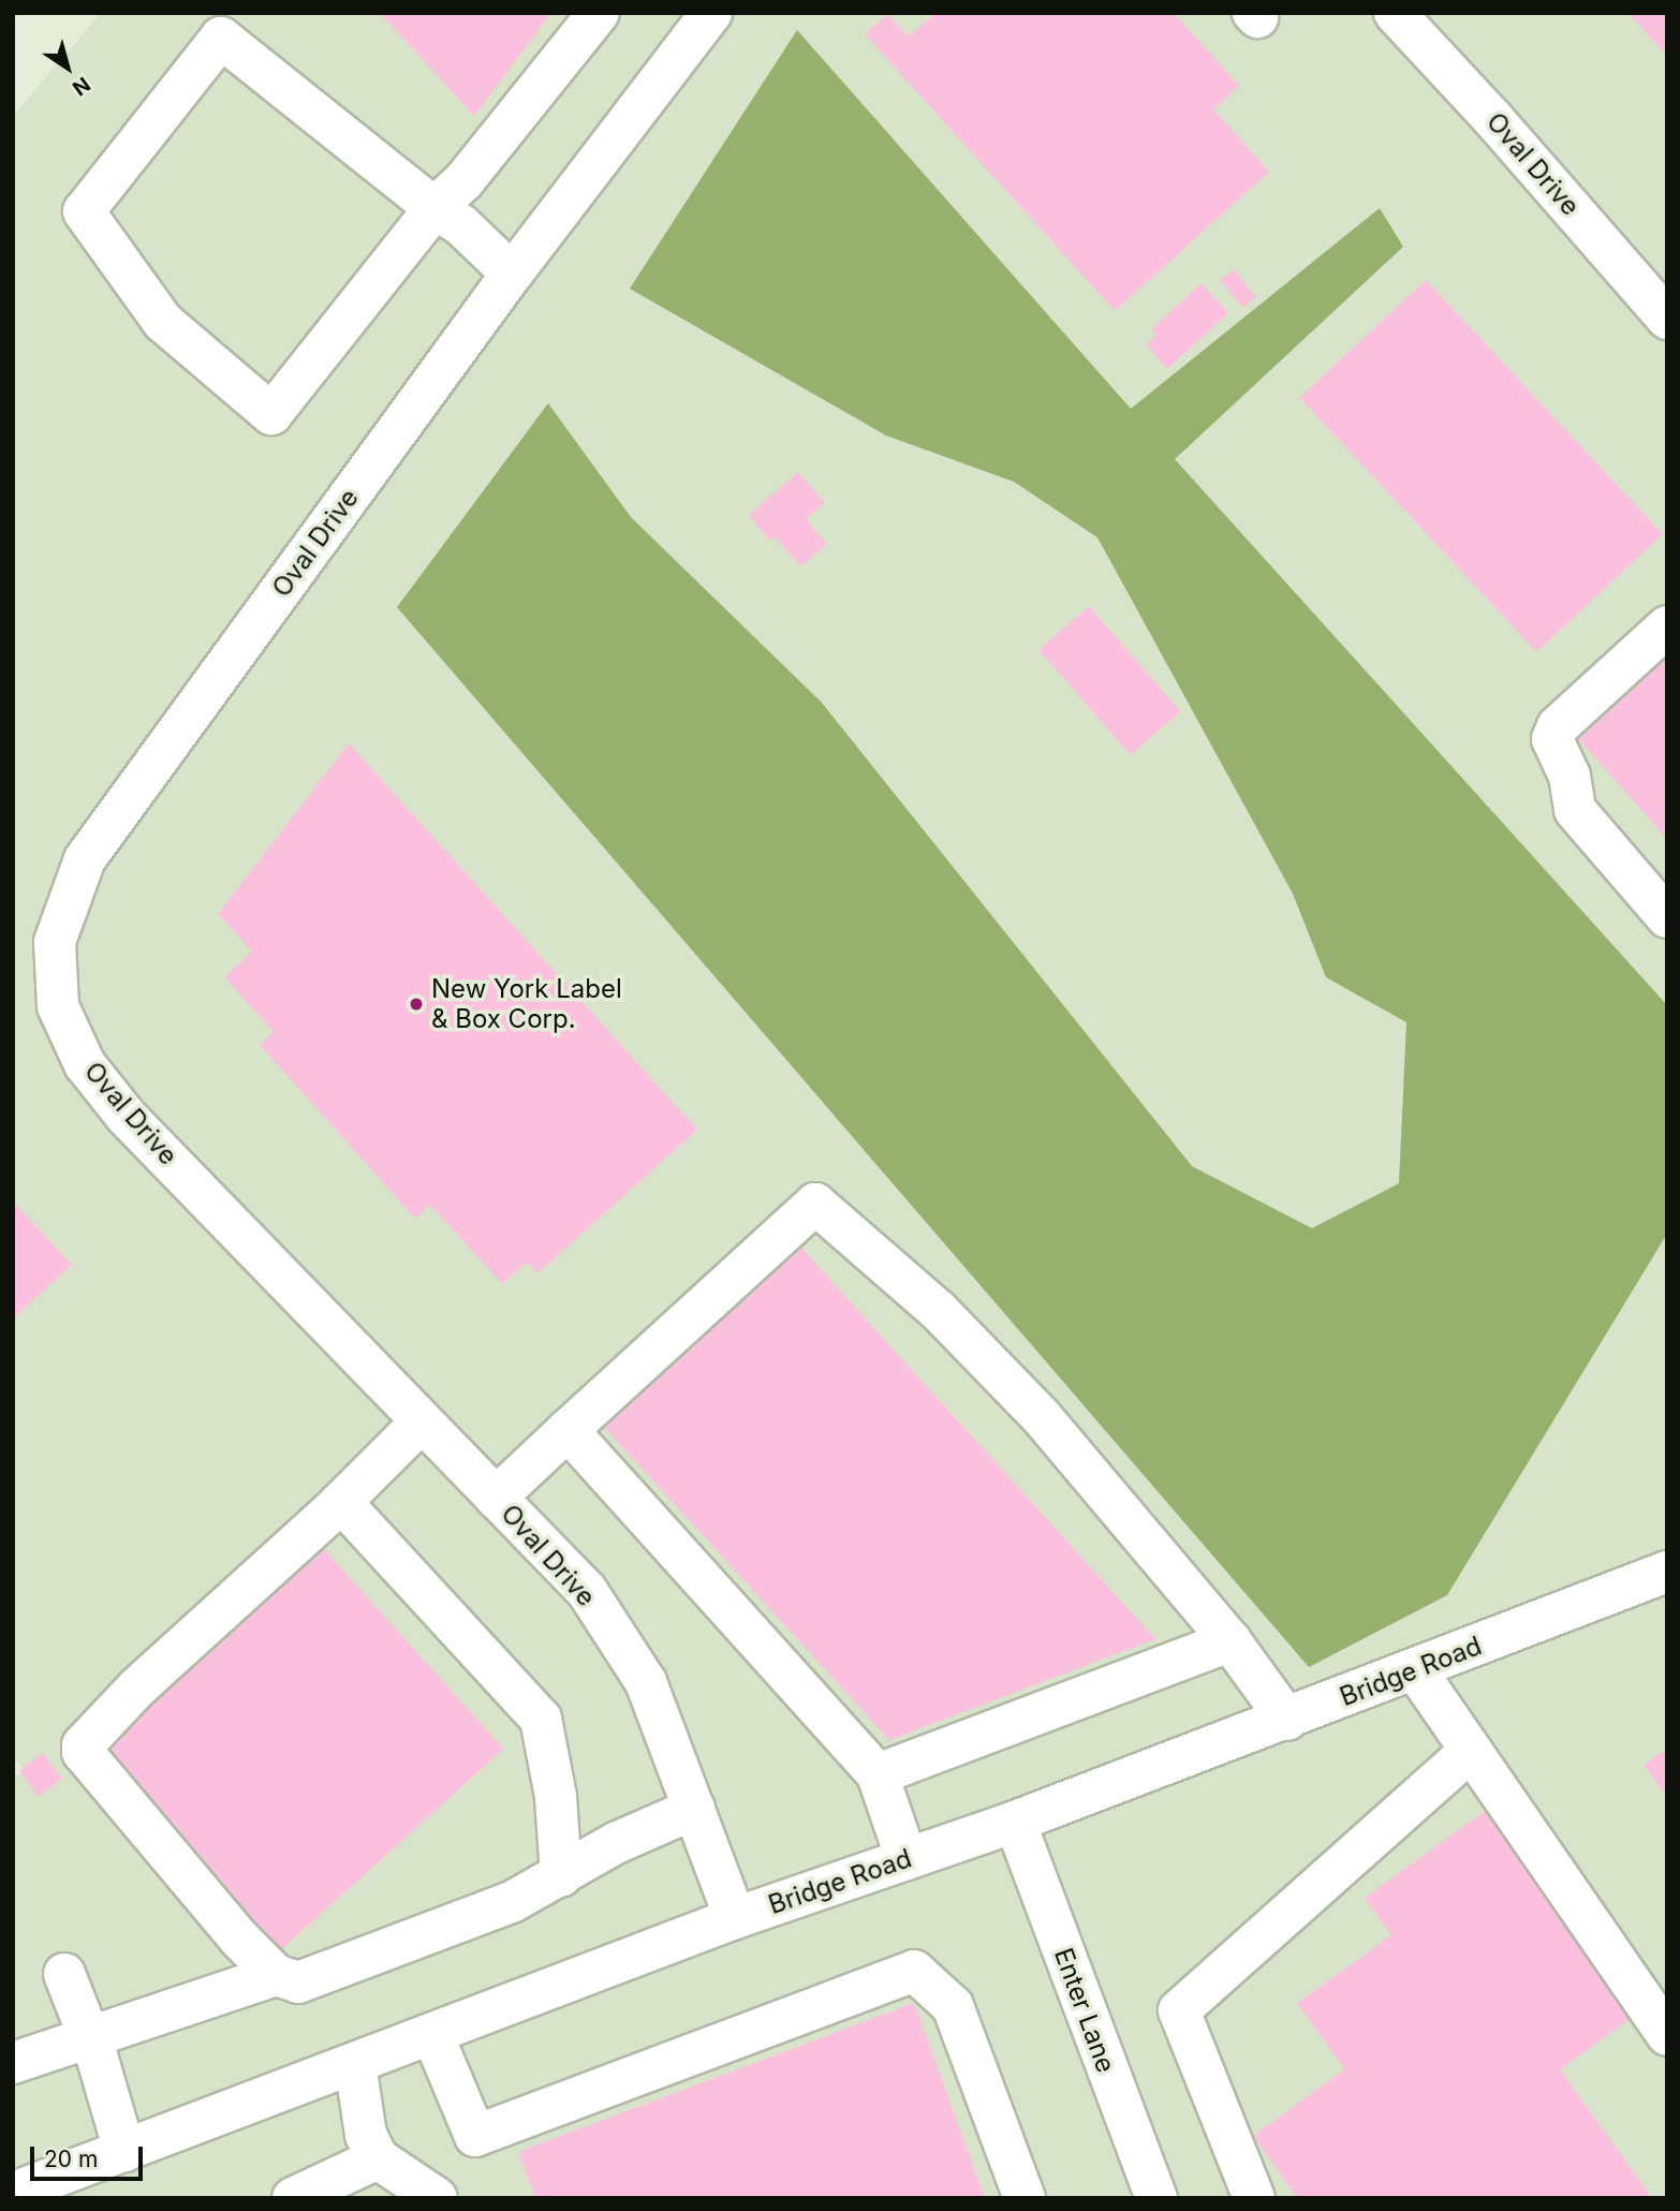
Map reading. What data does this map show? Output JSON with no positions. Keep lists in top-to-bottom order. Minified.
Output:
{"streets":{"street":["Oval Drive","Bridge Road","Enter Lane"]},"crossings":[["Oval Drive","Bridge Road"],["Bridge Road","Enter Lane"]],"places":["New York Label & Box Corp."],"scale_bar":"20 m","north":"bottom right"}
